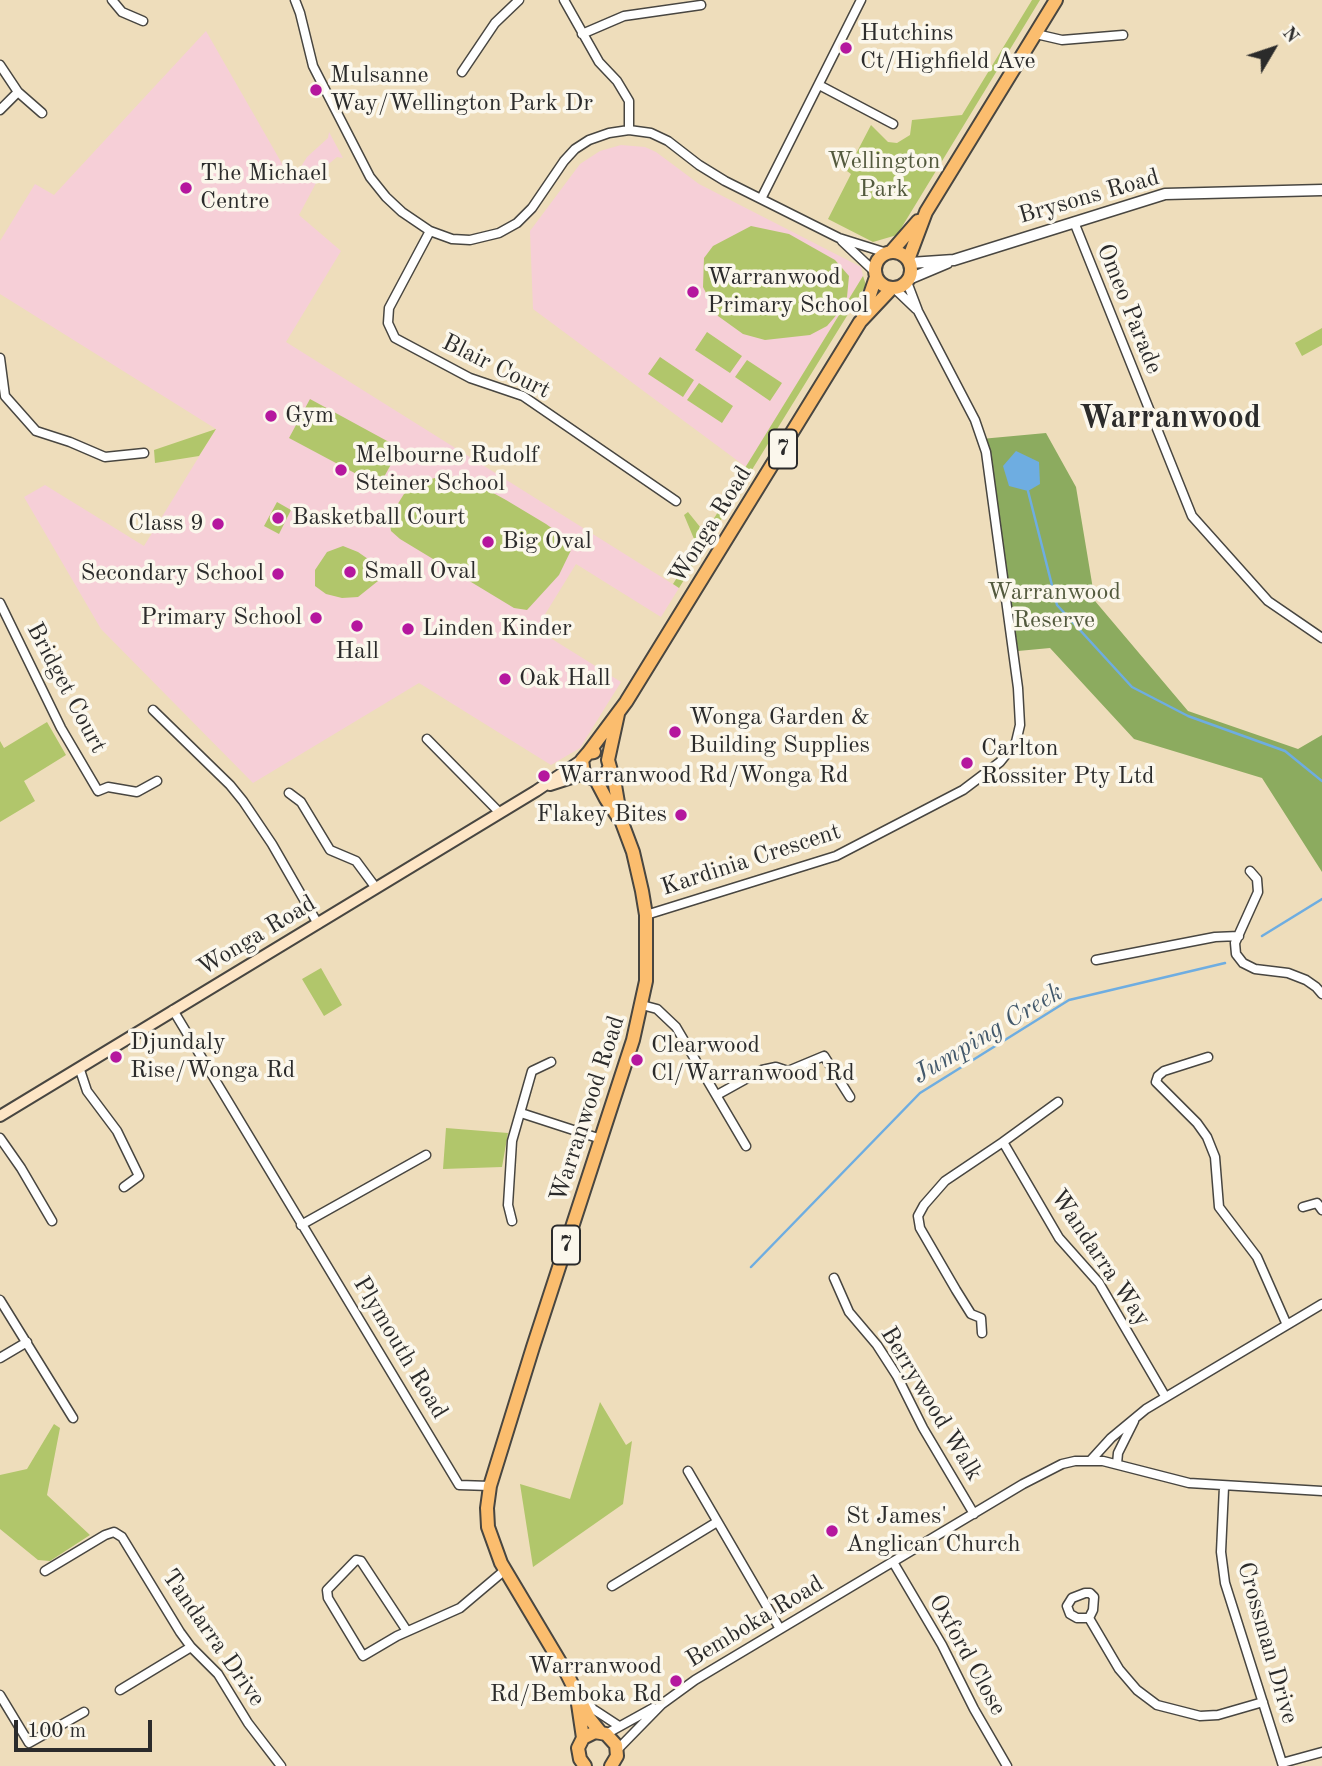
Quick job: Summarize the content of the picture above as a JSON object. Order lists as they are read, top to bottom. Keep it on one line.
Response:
{"streets":{"main road":["7","Wonga Road","Warranwood Road"],"street":["Brysons Road","Omeo Parade","Blair Court","Bridget Court","Kardinia Crescent","Wandarra Way","Plymouth Road","Berrywood Walk","Bemboka Road","Tandarra Drive","Crossman Drive","Oxford Close"]},"crossings":[["Brysons Road","Omeo Parade"],["Brysons Road","7"],["Brysons Road","Wonga Road"],["Brysons Road","Kardinia Crescent"],["7","Wonga Road"],["7","Kardinia Crescent"],["7","Warranwood Road"],["7","Plymouth Road"],["7","Bemboka Road"],["Wonga Road","Kardinia Crescent"],["Wonga Road","Warranwood Road"],["Wonga Road","Plymouth Road"],["Kardinia Crescent","Warranwood Road"],["Warranwood Road","Plymouth Road"],["Berrywood Walk","Bemboka Road"],["Bemboka Road","Crossman Drive"],["Bemboka Road","Oxford Close"]],"districts":["Warranwood"],"water":["Jumping Creek"],"parks":["Wellington Park","Warranwood Reserve"],"places":["Hutchins Ct/Highfield Ave","Mulsanne Way/Wellington Park Dr","The Michael Centre","Warranwood Primary School","Gym","Melbourne Rudolf Steiner School","Basketball Court","Class 9","Big Oval","Small Oval","Secondary School","Primary School","Hall","Linden Kinder","Oak Hall","Wonga Garden & Building Supplies","Carlton Rossiter Pty Ltd","Warranwood Rd/Wonga Rd","Flakey Bites","Djundaly Rise/Wonga Rd","Clearwood Cl/Warranwood Rd","St James' Anglican Church","Warranwood Rd/Bemboka Rd"],"scale_bar":"100 m","north":"top right"}
